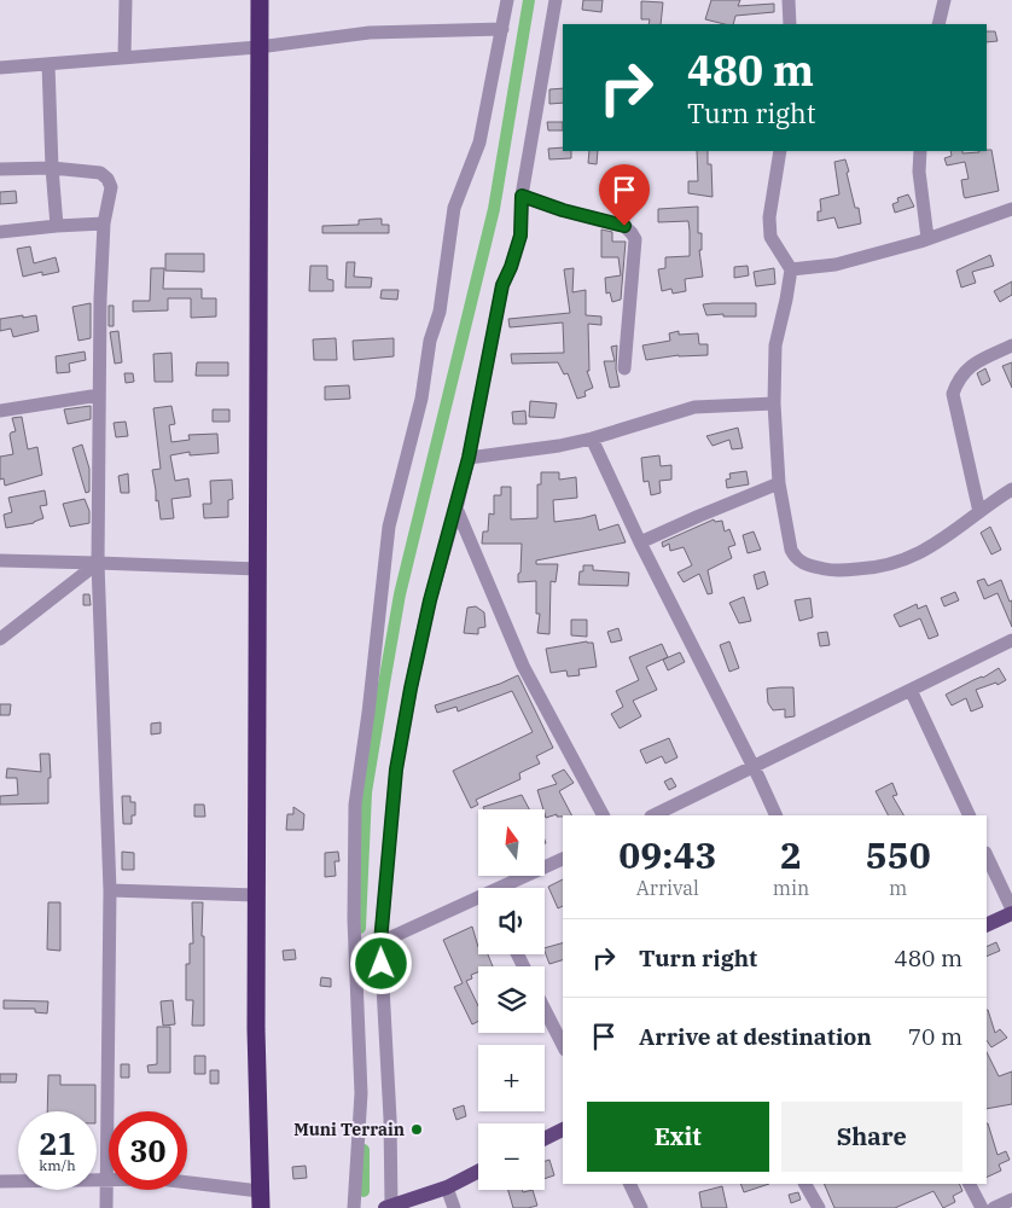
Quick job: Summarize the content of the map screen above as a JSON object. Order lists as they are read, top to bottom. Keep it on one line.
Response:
{"places":["Muni Terrain"],"north":"top","page":{"turn":["480 m","Turn right"],"map_buttons":["+","−"],"eta":["09:43","Arrival","2","min","550","m"],"list":[{"name":"Turn right","value":"480 m"},{"name":"Arrive at destination","value":"70 m"}],"buttons":["Exit","Share"],"speed":"21 km/h","limit":"30"}}
